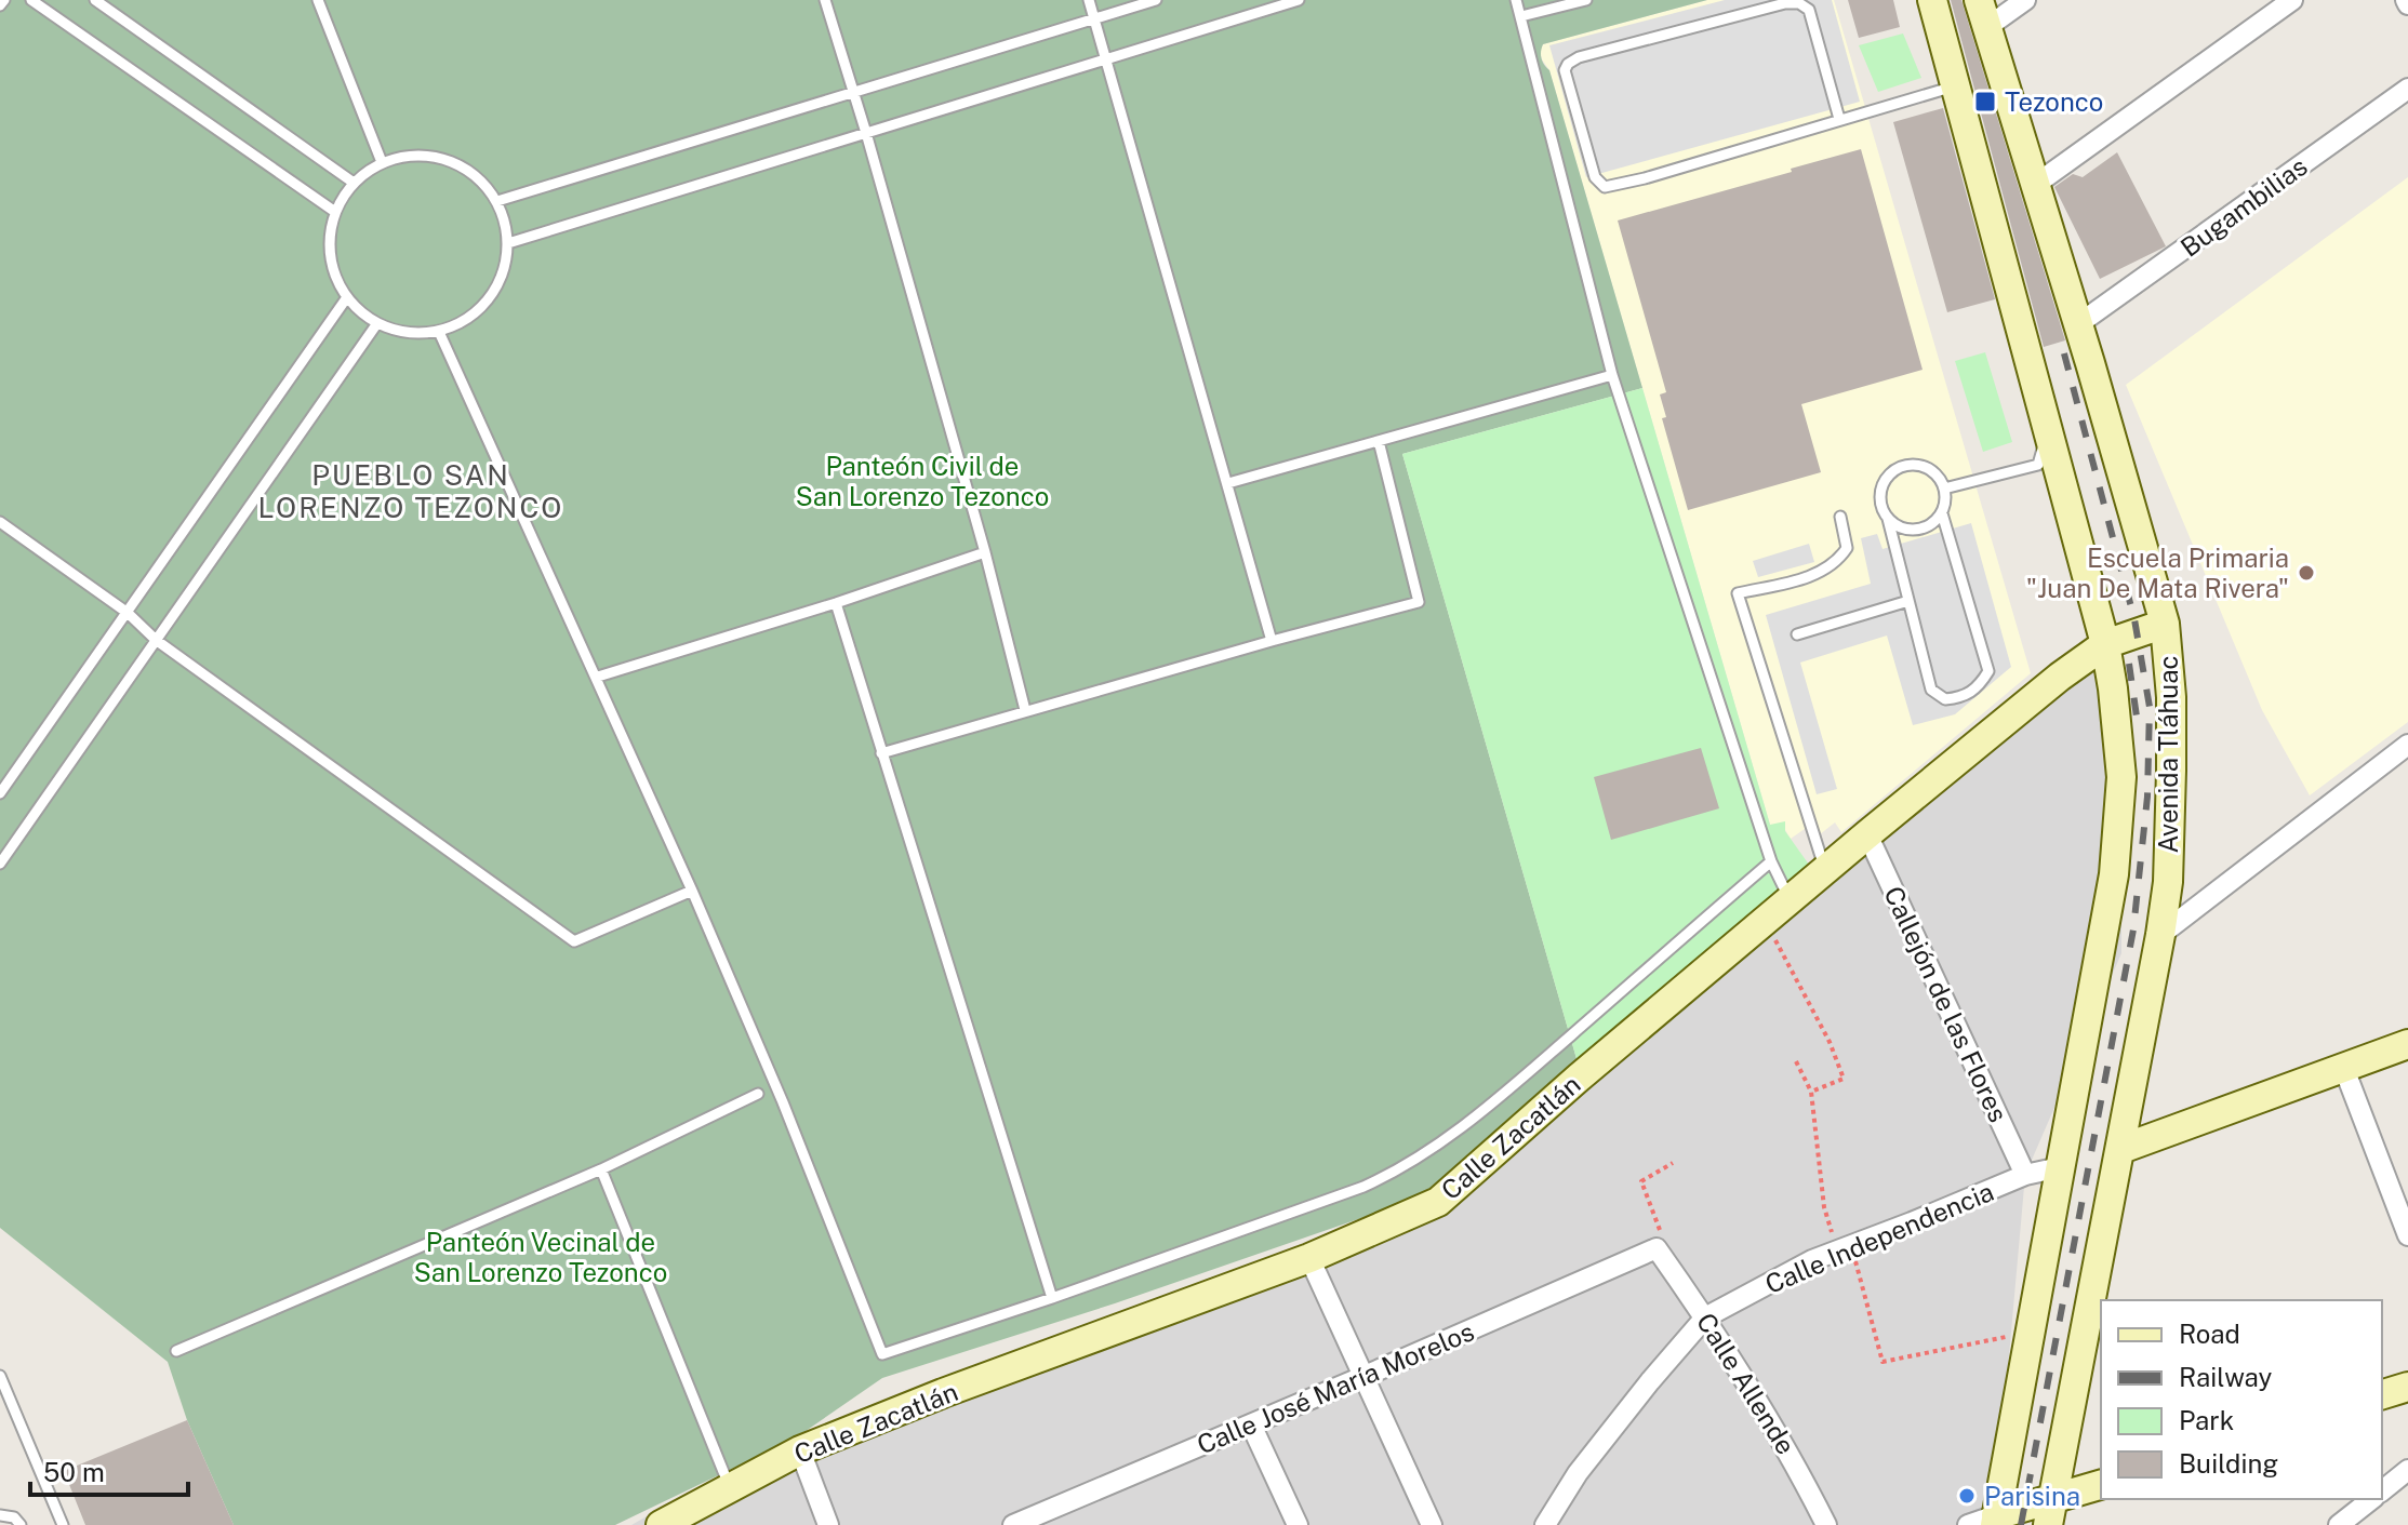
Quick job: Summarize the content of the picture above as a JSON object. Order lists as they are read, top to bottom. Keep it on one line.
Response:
{"streets":{"main road":["Avenida Tláhuac","Calle Zacatlán"],"street":["Bugambilias","Callejón de las Flores","Calle Independencia","Calle Allende","Calle José María Morelos"]},"crossings":[["Bugambilias","Avenida Tláhuac"],["Avenida Tláhuac","Calle Zacatlán"],["Avenida Tláhuac","Calle Independencia"],["Callejón de las Flores","Calle Zacatlán"],["Callejón de las Flores","Calle Independencia"],["Calle Independencia","Calle Allende"],["Calle Allende","Calle José María Morelos"]],"districts":["PUEBLO SAN LORENZO TEZONCO"],"parks":["Panteón Civil de San Lorenzo Tezonco","Panteón Vecinal de San Lorenzo Tezonco"],"places":{"transit":["Tezonco"],"other":["Escuela Primaria \"Juan De Mata Rivera\"","Parisina"]},"legend":["Road","Railway","Park","Building"],"scale_bar":"50 m"}
